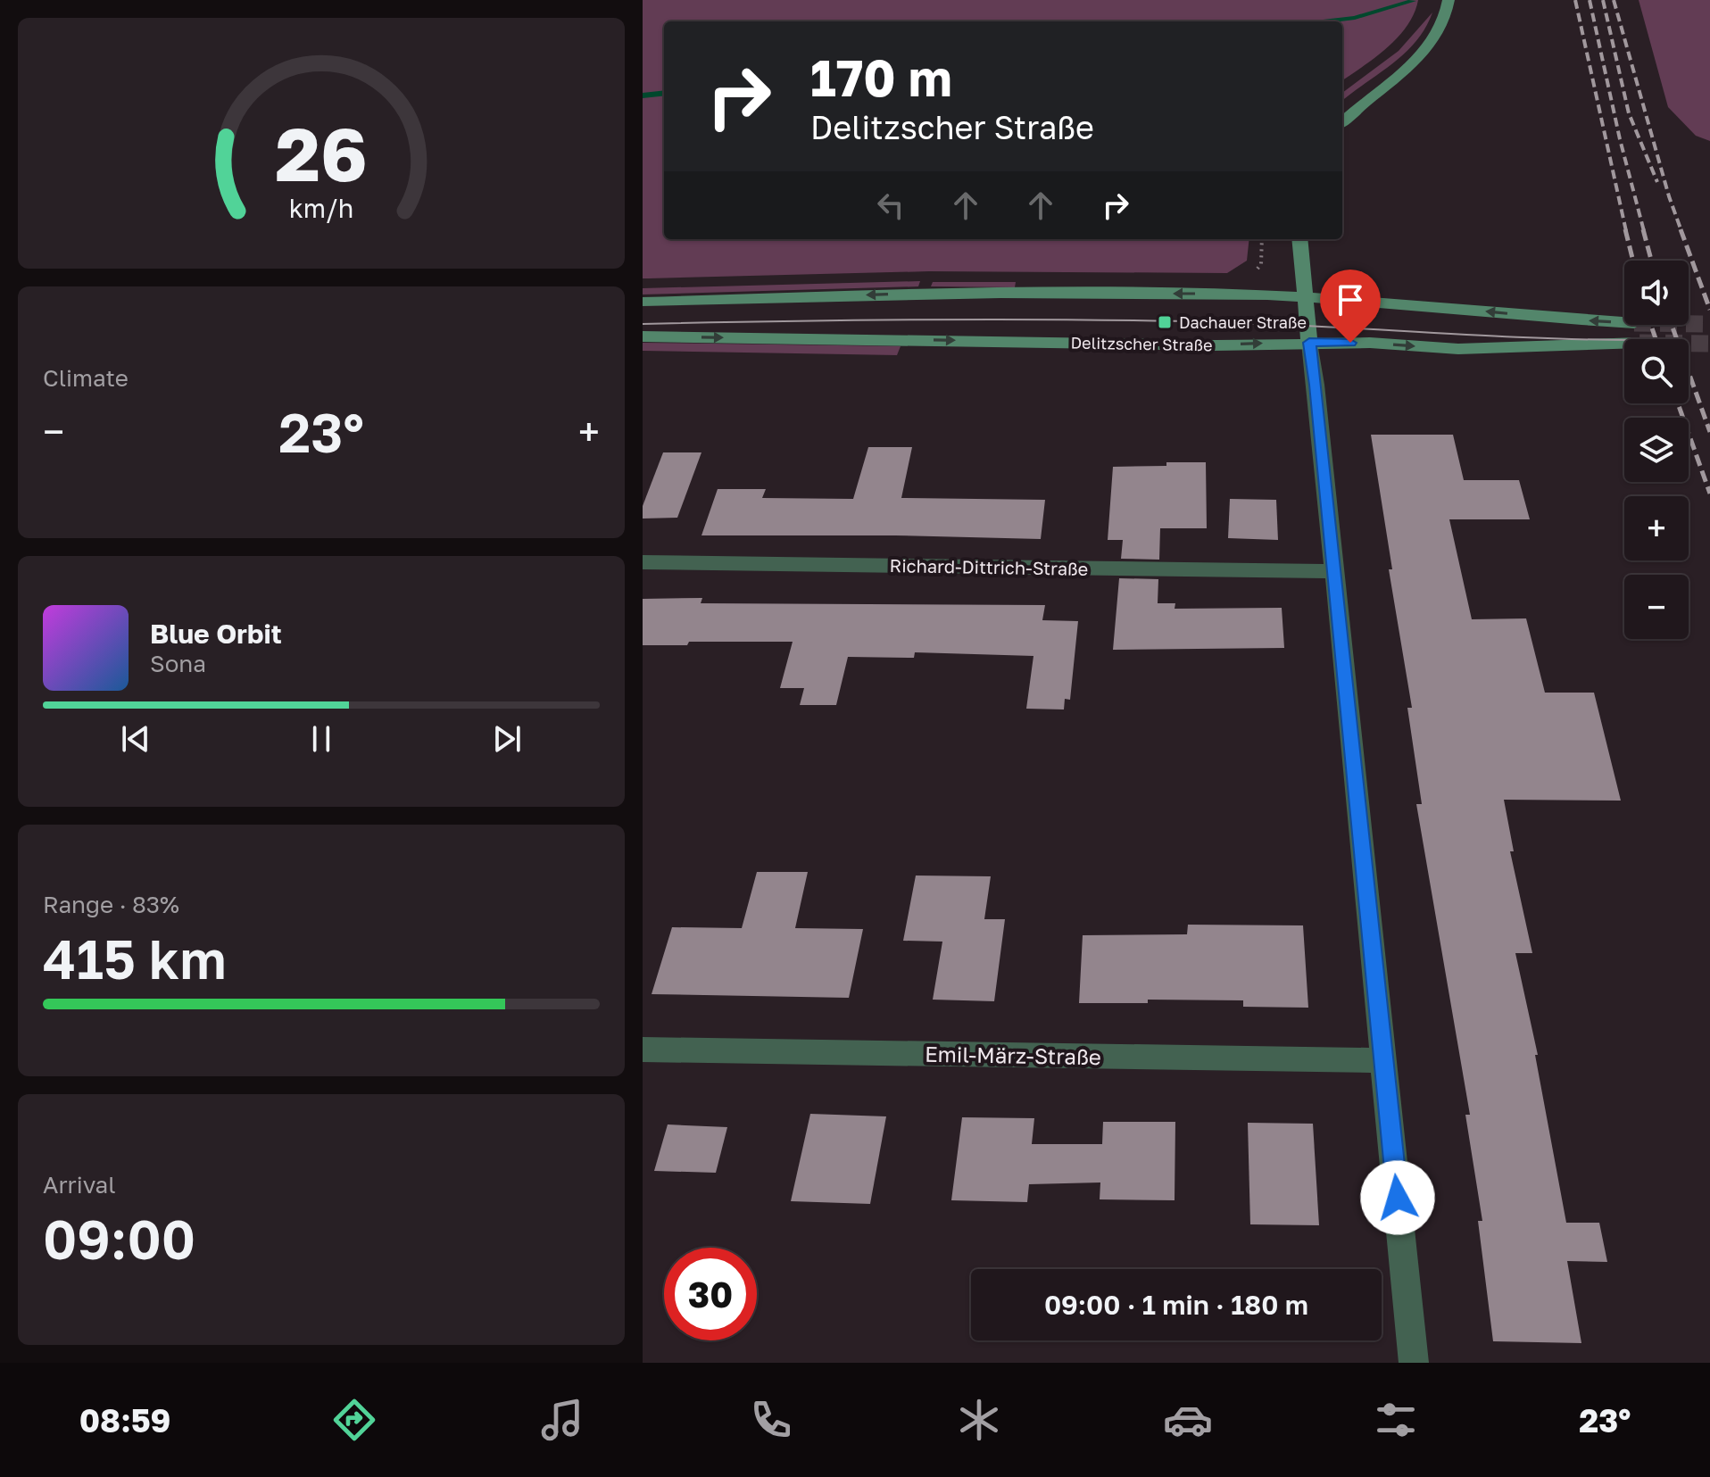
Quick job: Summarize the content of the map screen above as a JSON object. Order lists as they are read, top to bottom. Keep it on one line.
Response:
{"streets":{"main road":["Delitzscher Straße"],"street":["Richard-Dittrich-Straße","Emil-März-Straße"]},"places":{"transit":["Dachauer Straße"]},"page":{"turn":["170 m","Delitzscher Straße"],"map_buttons":["+","−"],"tile":["Climate",["Range · 83%","415 km"],["Arrival","09:00"]],"heat":["−","23°","+"],"song":["Blue Orbit","Sona"],"limit":"30","trip":"09:00 · 1 min · 180 m","tabs":["08:59","23°"],"gauge":["26","km/h"]}}
